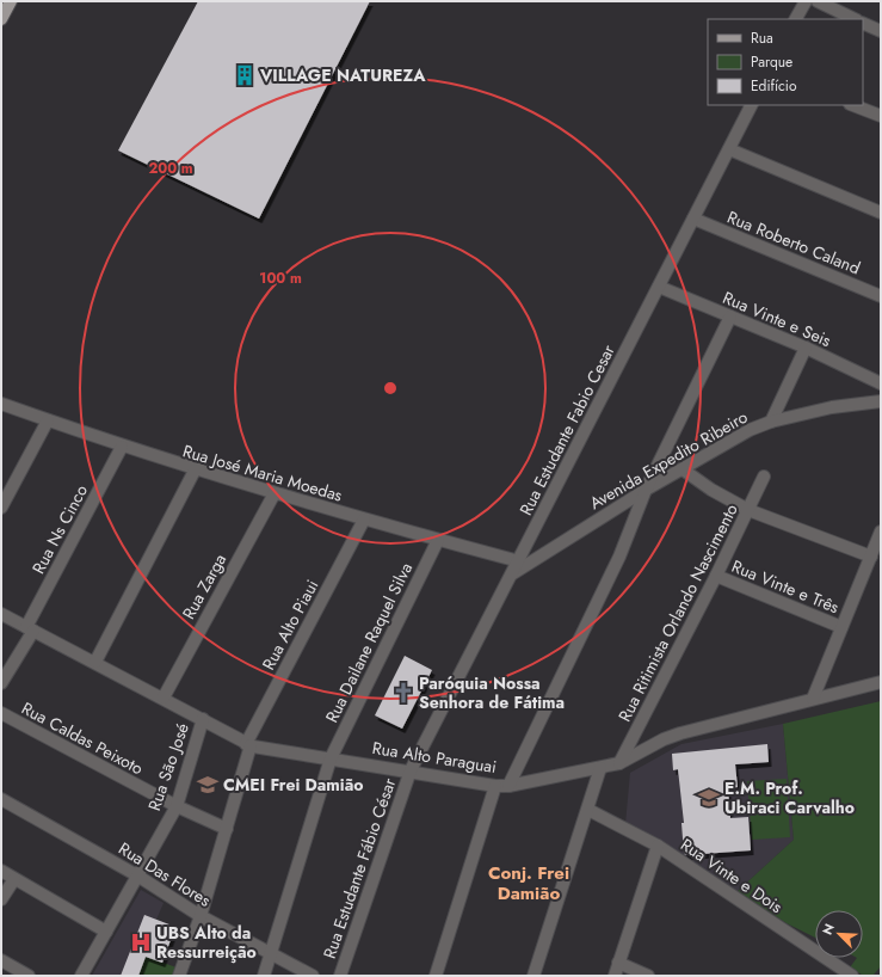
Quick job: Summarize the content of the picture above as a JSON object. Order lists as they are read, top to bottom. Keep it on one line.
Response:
{"streets":{"street":["Rua Roberto Caland","Rua Vinte e Seis","Rua Estudante Fabio Cesar","Avenida Expedito Ribeiro","Rua José Maria Moedas","Rua Ns Cinco","Rua Zarga","Rua Vinte e Três","Rua Ritimista Orlando Nascimento","Rua Alto Piaui","Rua Dailane Raquel Silva","Rua Caldas Peixoto","Rua Alto Paraguai","Rua São José","Rua Estudante Fábio César","Rua Das Flores","Rua Vinte e Dois"]},"crossings":[["Rua Roberto Caland","Rua Estudante Fabio Cesar"],["Rua Vinte e Seis","Rua Estudante Fabio Cesar"],["Rua Estudante Fabio Cesar","Avenida Expedito Ribeiro"],["Rua Estudante Fabio Cesar","Rua José Maria Moedas"],["Rua Estudante Fabio Cesar","Rua Alto Paraguai"],["Rua Estudante Fabio Cesar","Rua Estudante Fábio César"],["Rua José Maria Moedas","Rua Ns Cinco"],["Rua José Maria Moedas","Rua Zarga"],["Rua José Maria Moedas","Rua Alto Piaui"],["Rua José Maria Moedas","Rua Dailane Raquel Silva"],["Rua Ns Cinco","Rua Alto Paraguai"],["Rua Zarga","Rua Alto Paraguai"],["Rua Vinte e Três","Rua Ritimista Orlando Nascimento"],["Rua Ritimista Orlando Nascimento","Rua Alto Paraguai"],["Rua Alto Piaui","Rua Caldas Peixoto"],["Rua Alto Piaui","Rua Alto Paraguai"],["Rua Alto Piaui","Rua Das Flores"],["Rua Dailane Raquel Silva","Rua Alto Paraguai"],["Rua Dailane Raquel Silva","Rua Das Flores"],["Rua Caldas Peixoto","Rua São José"],["Rua Alto Paraguai","Rua São José"],["Rua Alto Paraguai","Rua Estudante Fábio César"],["Rua São José","Rua Das Flores"]],"districts":["Conj. Frei Damião"],"places":{"building":["VILLAGE NATUREZA"],"church":["Paróquia Nossa Senhora de Fátima"],"school or university":["CMEI Frei Damião","E.M. Prof. Ubiraci Carvalho"],"hospital":["UBS Alto da Ressurreição"]},"legend":["Rua","Parque","Edifício"],"north":"top left","rings":["200 m","100 m"]}
